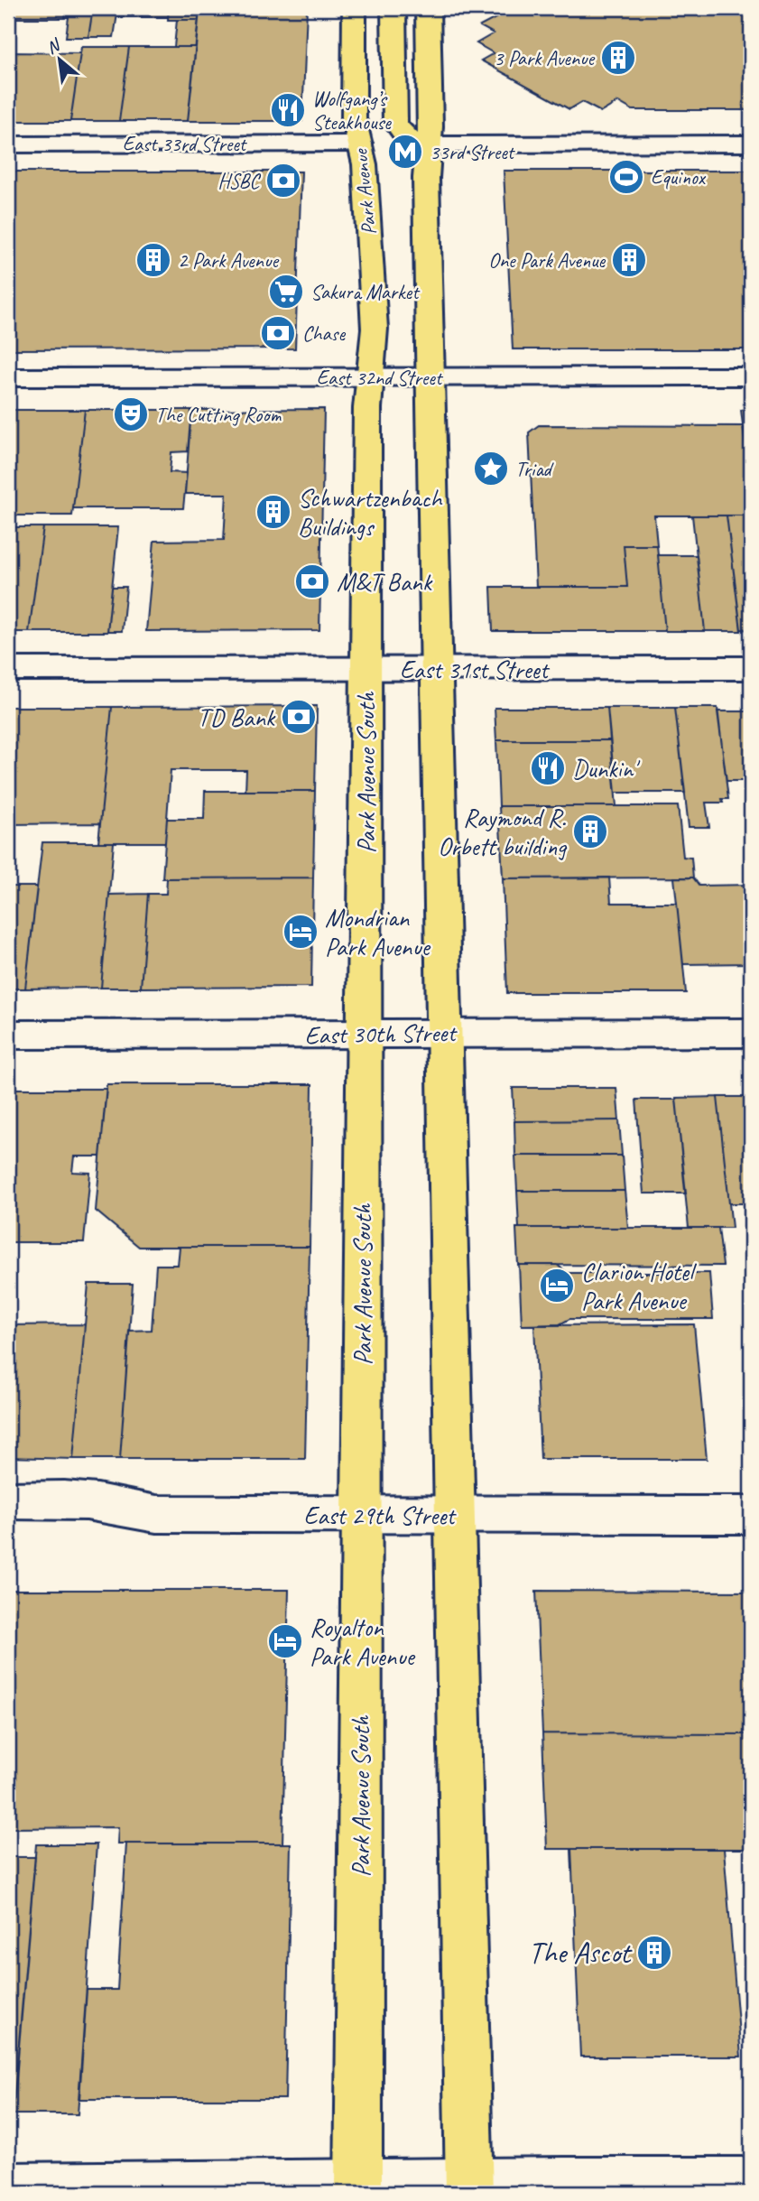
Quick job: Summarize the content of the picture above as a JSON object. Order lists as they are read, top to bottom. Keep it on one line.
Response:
{"streets":{"main road":["Park Avenue","Park Avenue South"],"street":["East 33rd Street","East 32nd Street","East 31st Street","East 30th Street","East 29th Street"]},"crossings":[["East 33rd Street","Park Avenue"],["Park Avenue","East 32nd Street"],["Park Avenue","Park Avenue South"],["East 32nd Street","Park Avenue South"],["East 31st Street","Park Avenue South"],["Park Avenue South","East 30th Street"],["Park Avenue South","East 29th Street"]],"places":{"building":["3 Park Avenue","2 Park Avenue","One Park Avenue","Schwartzenbach Buildings","Raymond R. Orbett building","The Ascot"],"restaurant":["Wolfgang’s Steakhouse","Dunkin'"],"metro station":["33rd Street"],"sports":["Equinox"],"bank":["HSBC","Chase","M&T Bank","TD Bank"],"supermarket":["Sakura Market"],"theatre":["The Cutting Room"],"place":["Triad"],"hotel":["Mondrian Park Avenue","Clarion Hotel Park Avenue","Royalton Park Avenue"]},"north":"top left"}
